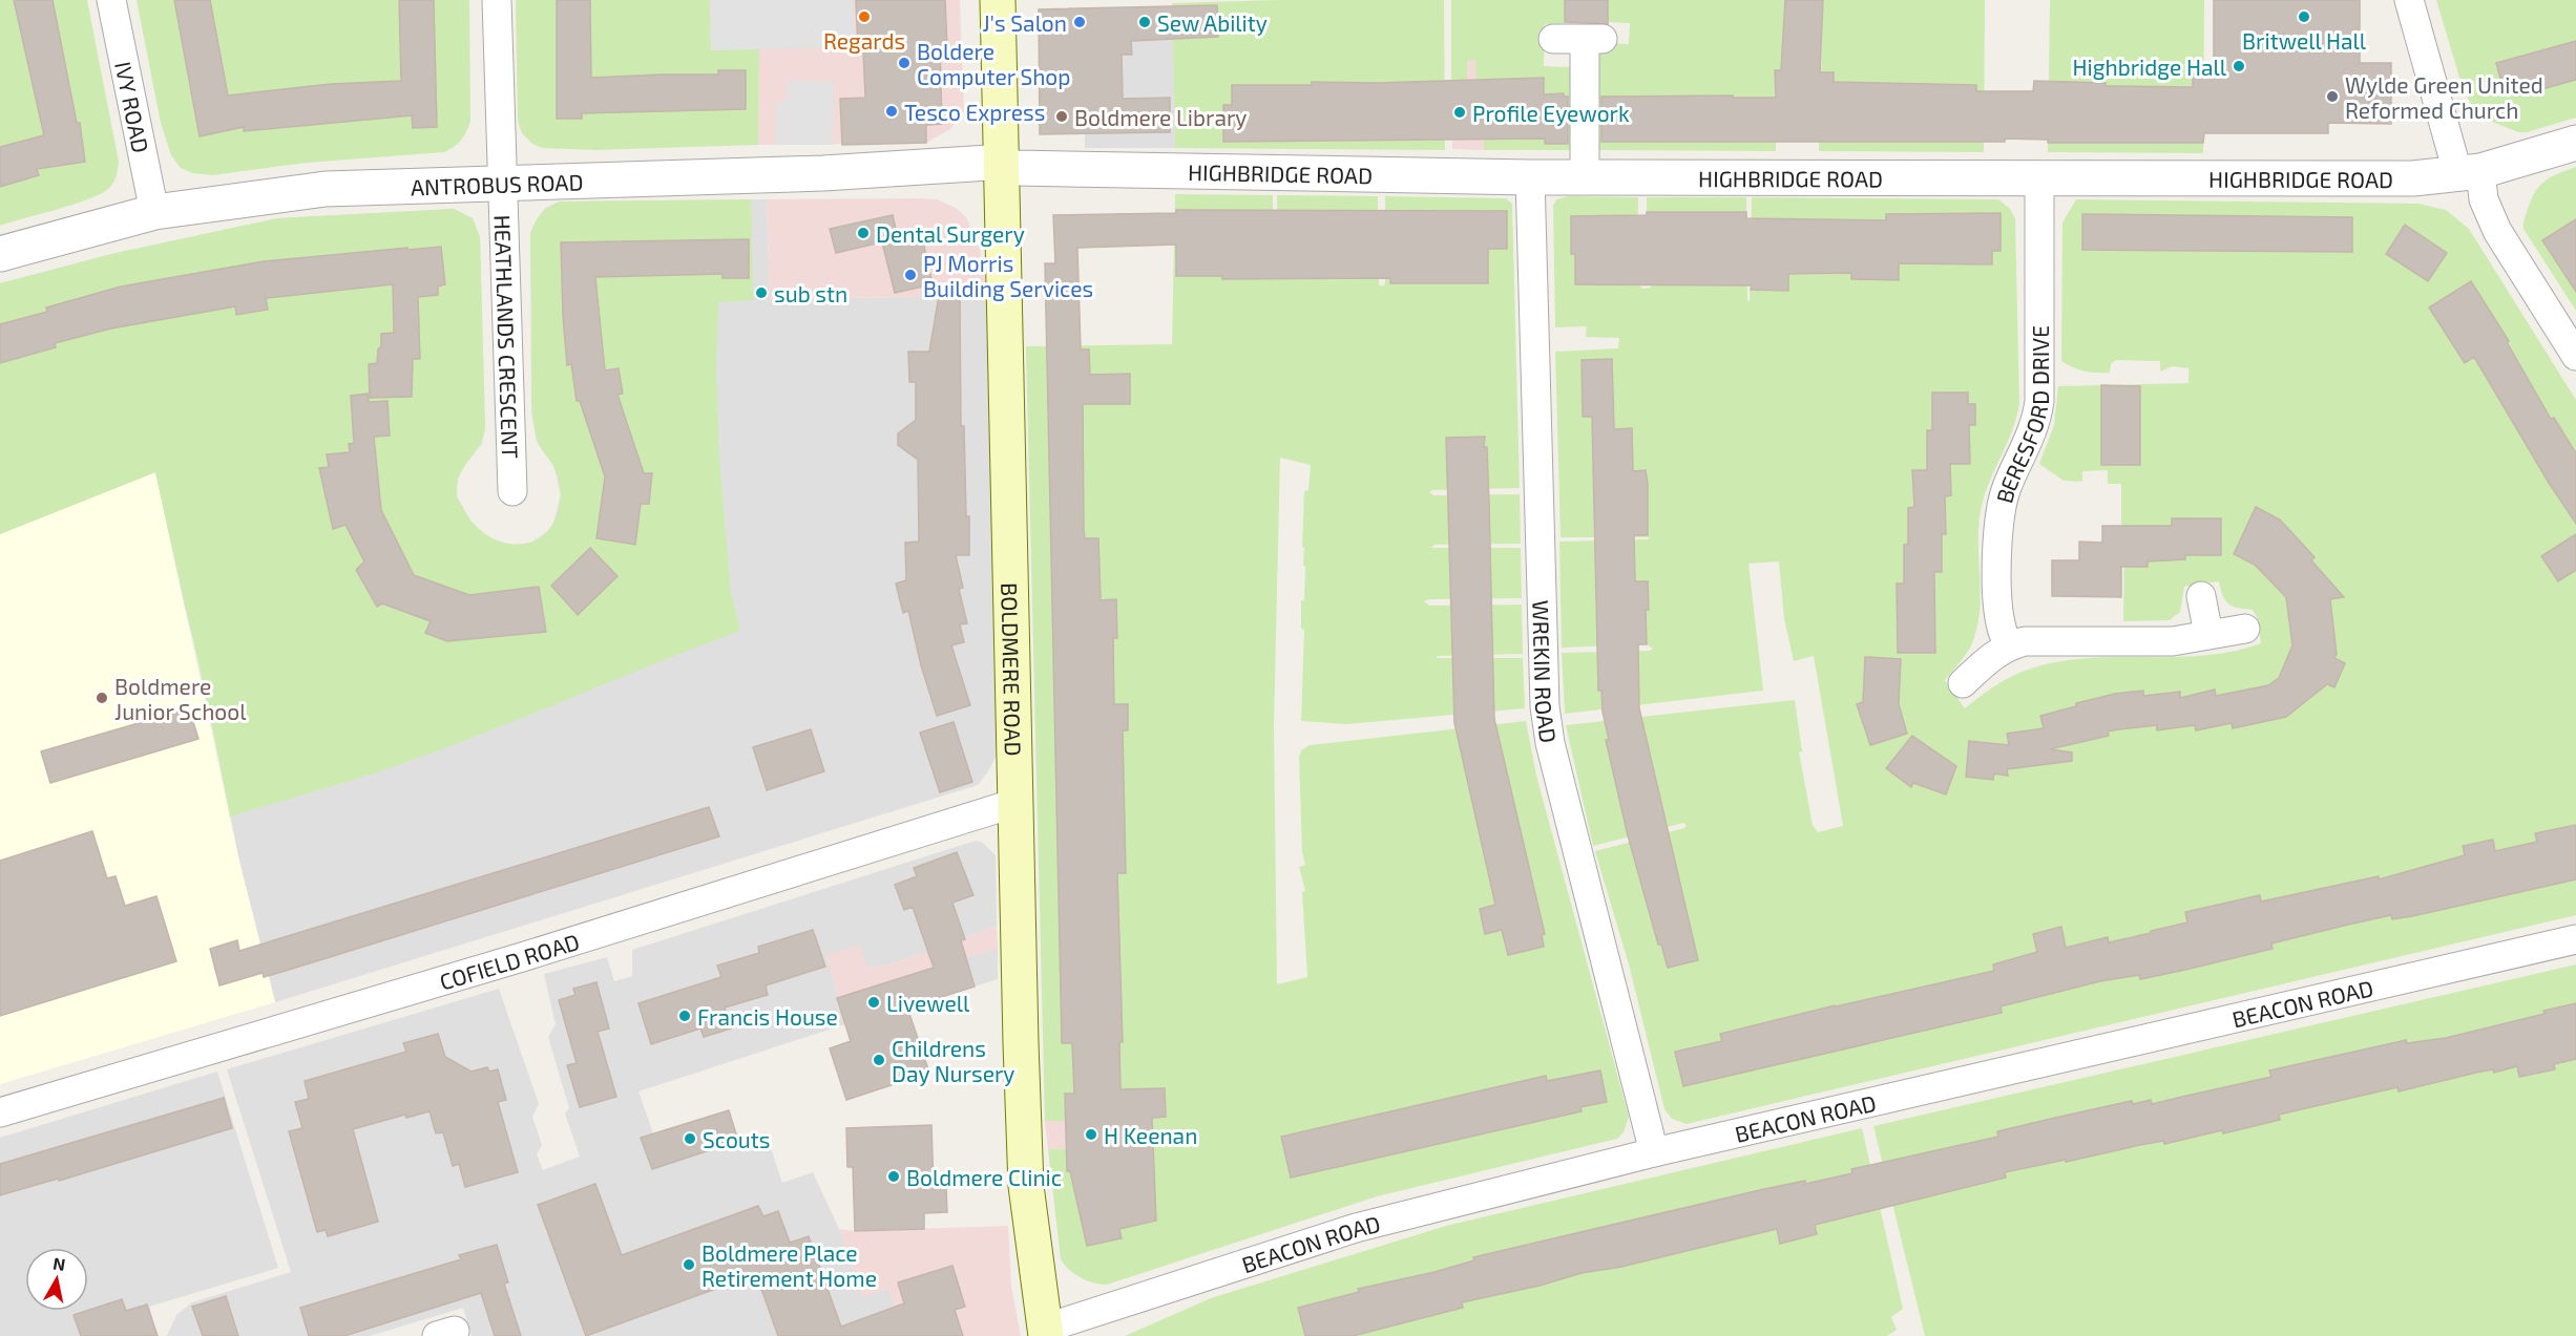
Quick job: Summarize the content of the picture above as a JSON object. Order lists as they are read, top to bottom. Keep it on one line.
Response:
{"streets":{"main road":["BOLDMERE ROAD"],"street":["IVY ROAD","HIGHBRIDGE ROAD","ANTROBUS ROAD","HEATHLANDS CRESCENT","BERESFORD DRIVE","WREKIN ROAD","COFIELD ROAD","BEACON ROAD"]},"crossings":[["IVY ROAD","ANTROBUS ROAD"],["HIGHBRIDGE ROAD","ANTROBUS ROAD"],["HIGHBRIDGE ROAD","BERESFORD DRIVE"],["HIGHBRIDGE ROAD","BOLDMERE ROAD"],["HIGHBRIDGE ROAD","WREKIN ROAD"],["ANTROBUS ROAD","HEATHLANDS CRESCENT"],["ANTROBUS ROAD","BOLDMERE ROAD"],["BOLDMERE ROAD","COFIELD ROAD"],["BOLDMERE ROAD","BEACON ROAD"],["WREKIN ROAD","BEACON ROAD"]],"places":["Regards","Britwell Hall","J's Salon","Sew Ability","Boldere Computer Shop","Highbridge Hall","Wylde Green United Reformed Church","Tesco Express","Profile Eyework","Boldmere Library","Dental Surgery","PJ Morris Building Services","sub stn","Boldmere Junior School","Livewell","Francis House","Childrens Day Nursery","H Keenan","Scouts","Boldmere Clinic","Boldmere Place Retirement Home"],"north":"top"}
